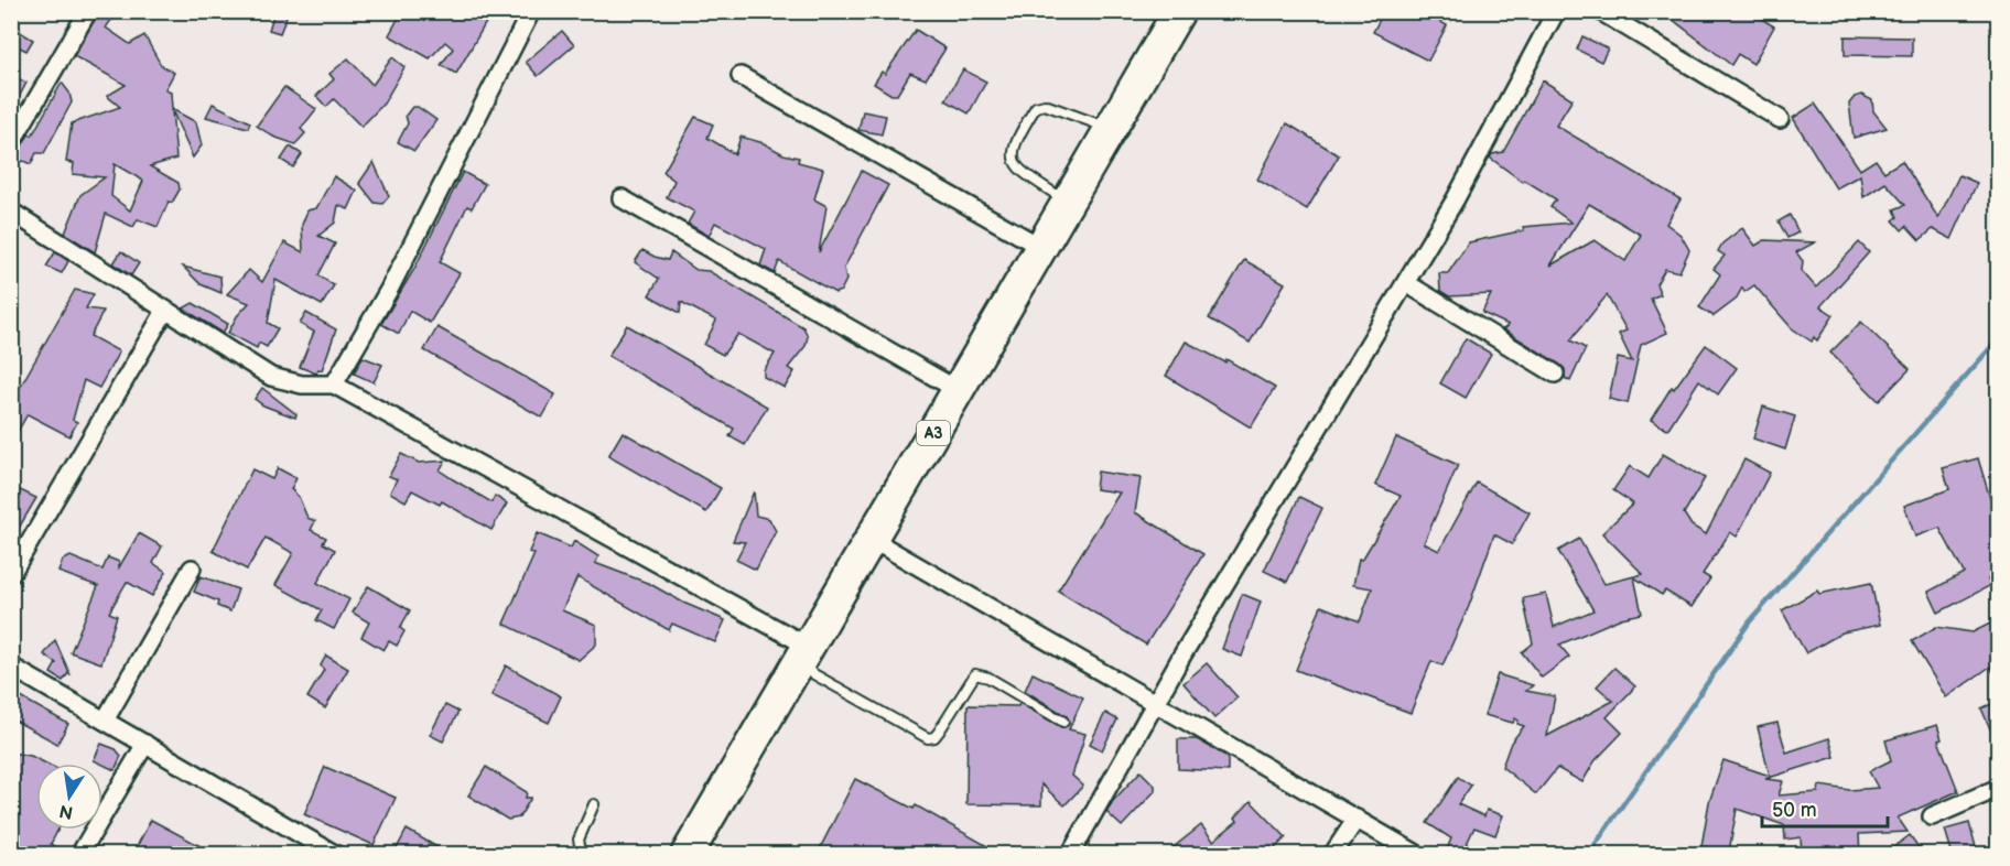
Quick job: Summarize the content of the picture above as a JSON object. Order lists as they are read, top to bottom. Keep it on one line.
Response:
{"streets":{"highway":["A3"]},"scale_bar":"50 m","north":"bottom"}
